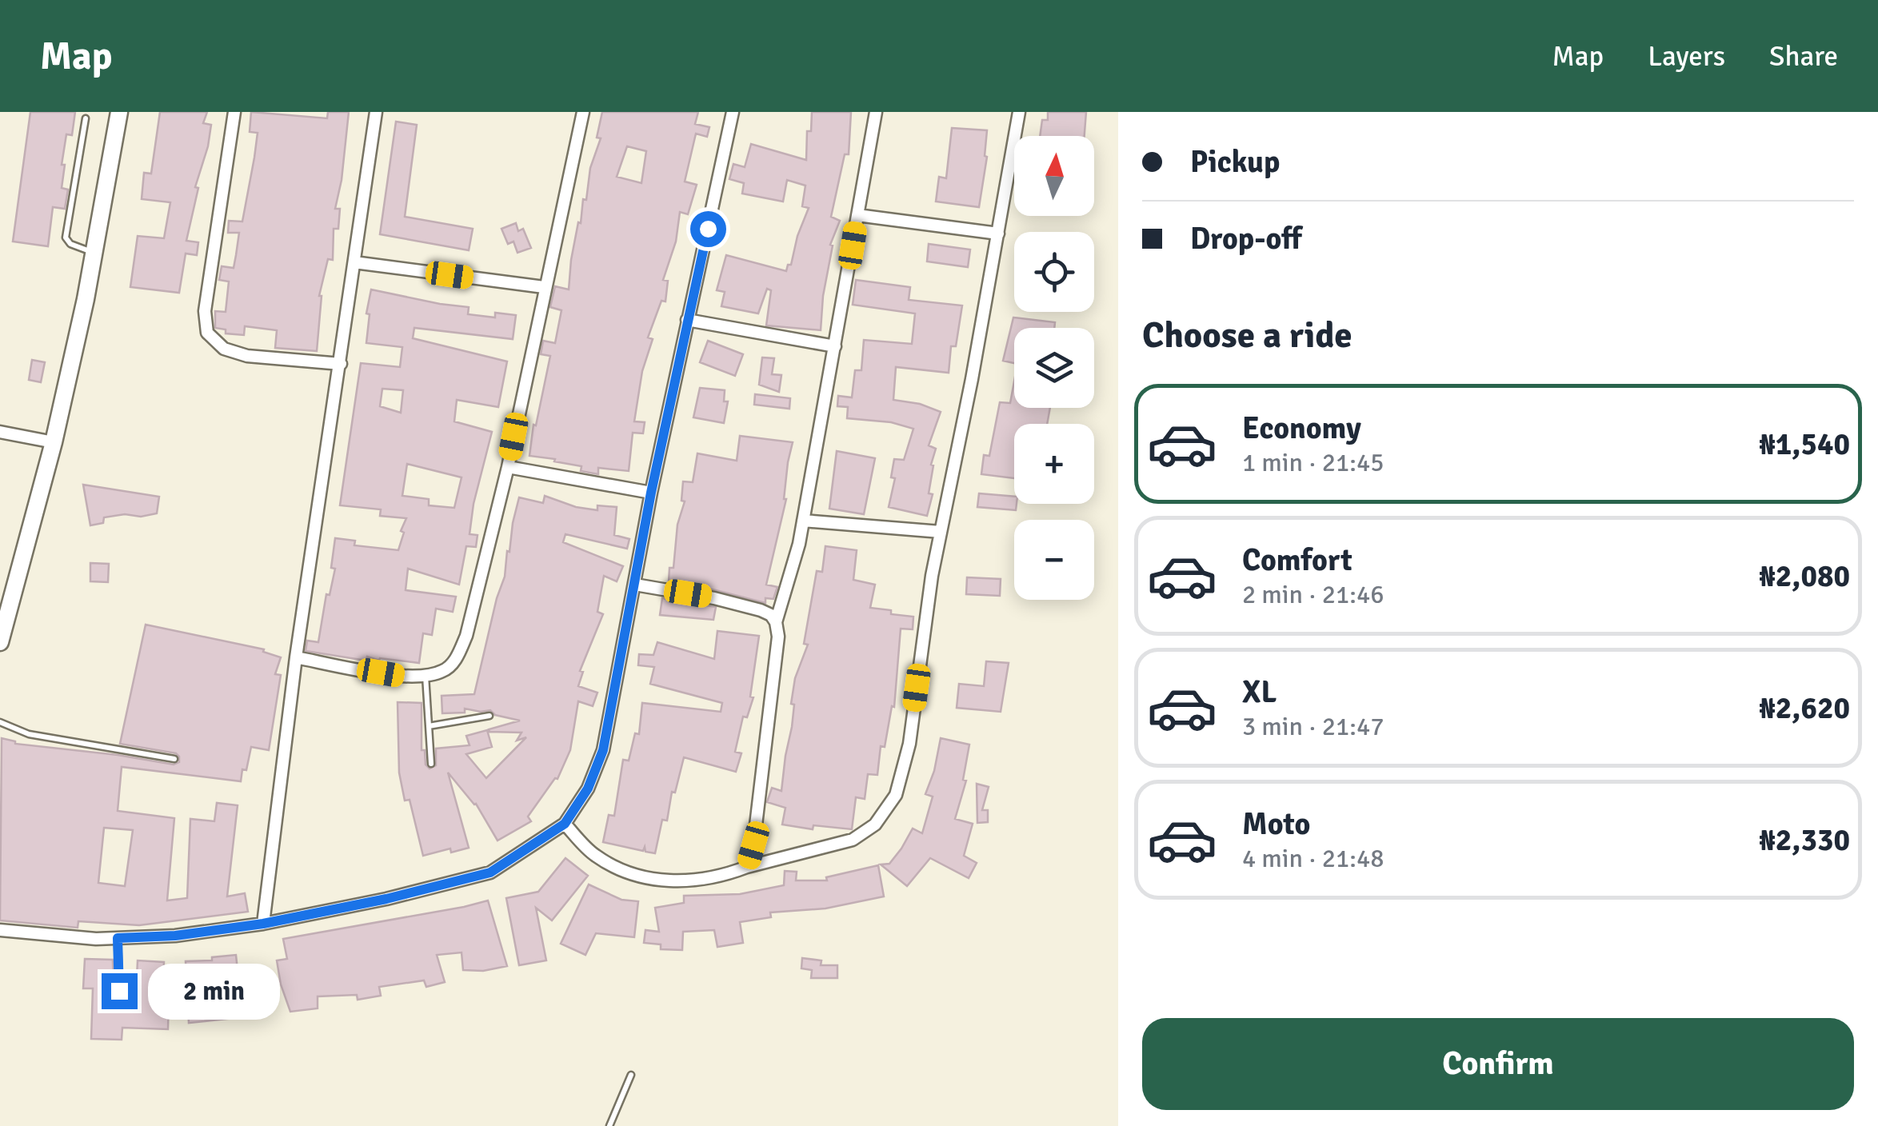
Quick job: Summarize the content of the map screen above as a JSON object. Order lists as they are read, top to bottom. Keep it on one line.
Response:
{"north":"top","page":{"header":"Map","nav":["Map","Layers","Share"],"banner":["Pickup","Drop-off"],"map_buttons":["+","−"],"heading":"Choose a ride","list":[{"name":"Economy","note":"1 min · 21:45","value":"₦1,540"},{"name":"Comfort","note":"2 min · 21:46","value":"₦2,080"},{"name":"XL","note":"3 min · 21:47","value":"₦2,620"},{"name":"Moto","note":"4 min · 21:48","value":"₦2,330"}],"bubble":"2 min","buttons":"Confirm"}}
